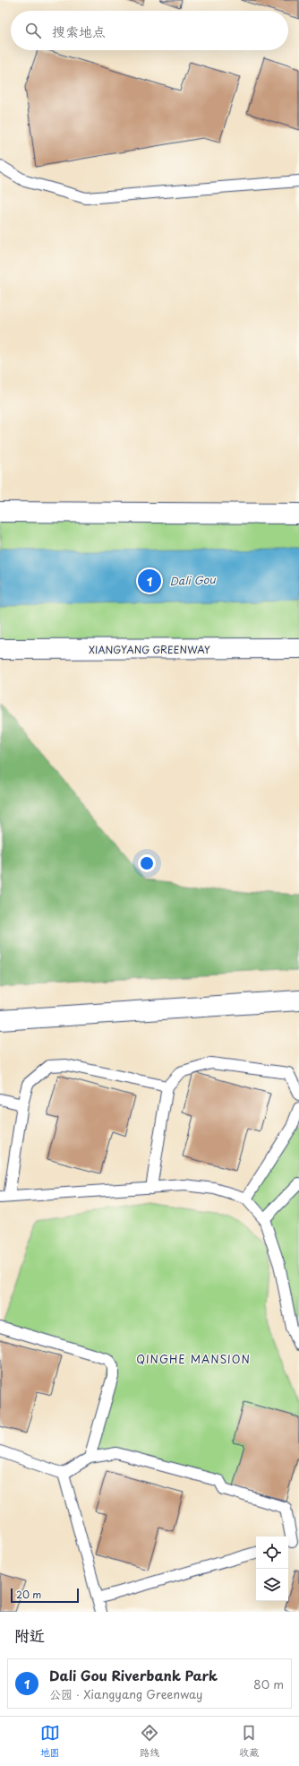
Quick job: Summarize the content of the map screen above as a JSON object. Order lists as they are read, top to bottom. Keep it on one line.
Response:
{"streets":{"street":["XIANGYANG GREENWAY"]},"districts":["QINGHE MANSION"],"water":["Dali Gou"],"scale_bar":"20 m","page":{"search":"搜索地点","pins":"1","scale":"20 m","heading":"附近","list":[{"mark":"1","name":"Dali Gou Riverbank Park","note":"公园 · Xiangyang Greenway","value":"80 m"}],"nav":["地图","路线","收藏"]}}
